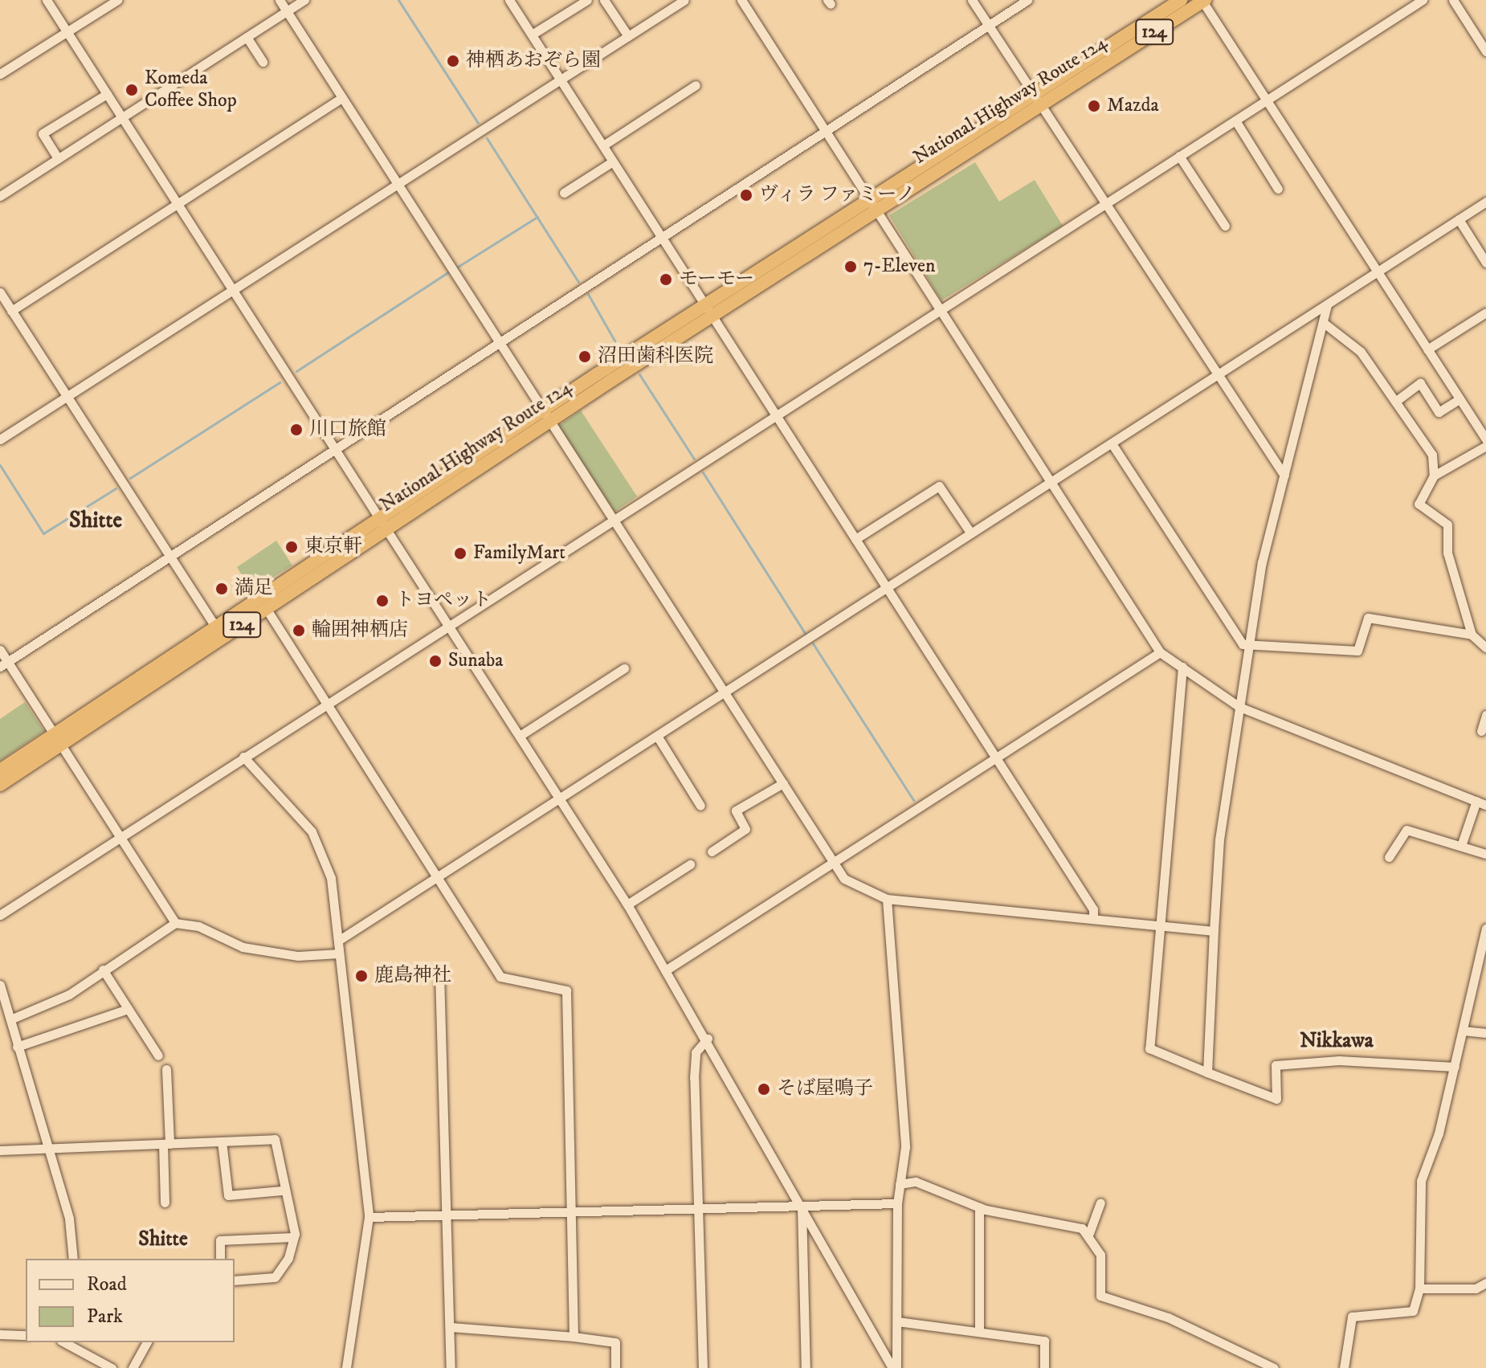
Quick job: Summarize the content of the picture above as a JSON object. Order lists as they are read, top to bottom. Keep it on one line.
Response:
{"streets":{"highway":["124","National Highway Route 124"]},"districts":["Shitte","Nikkawa","Shitte"],"places":["神栖あおぞら園","Komeda Coffee Shop","Mazda","ヴィラ ファミーノ","7-Eleven","モーモー","沼田歯科医院","川口旅館","東京軒","FamilyMart","満足","トヨペット","輪囲神栖店","Sunaba","鹿島神社","そば屋鳴子"],"legend":["Road","Park"]}
